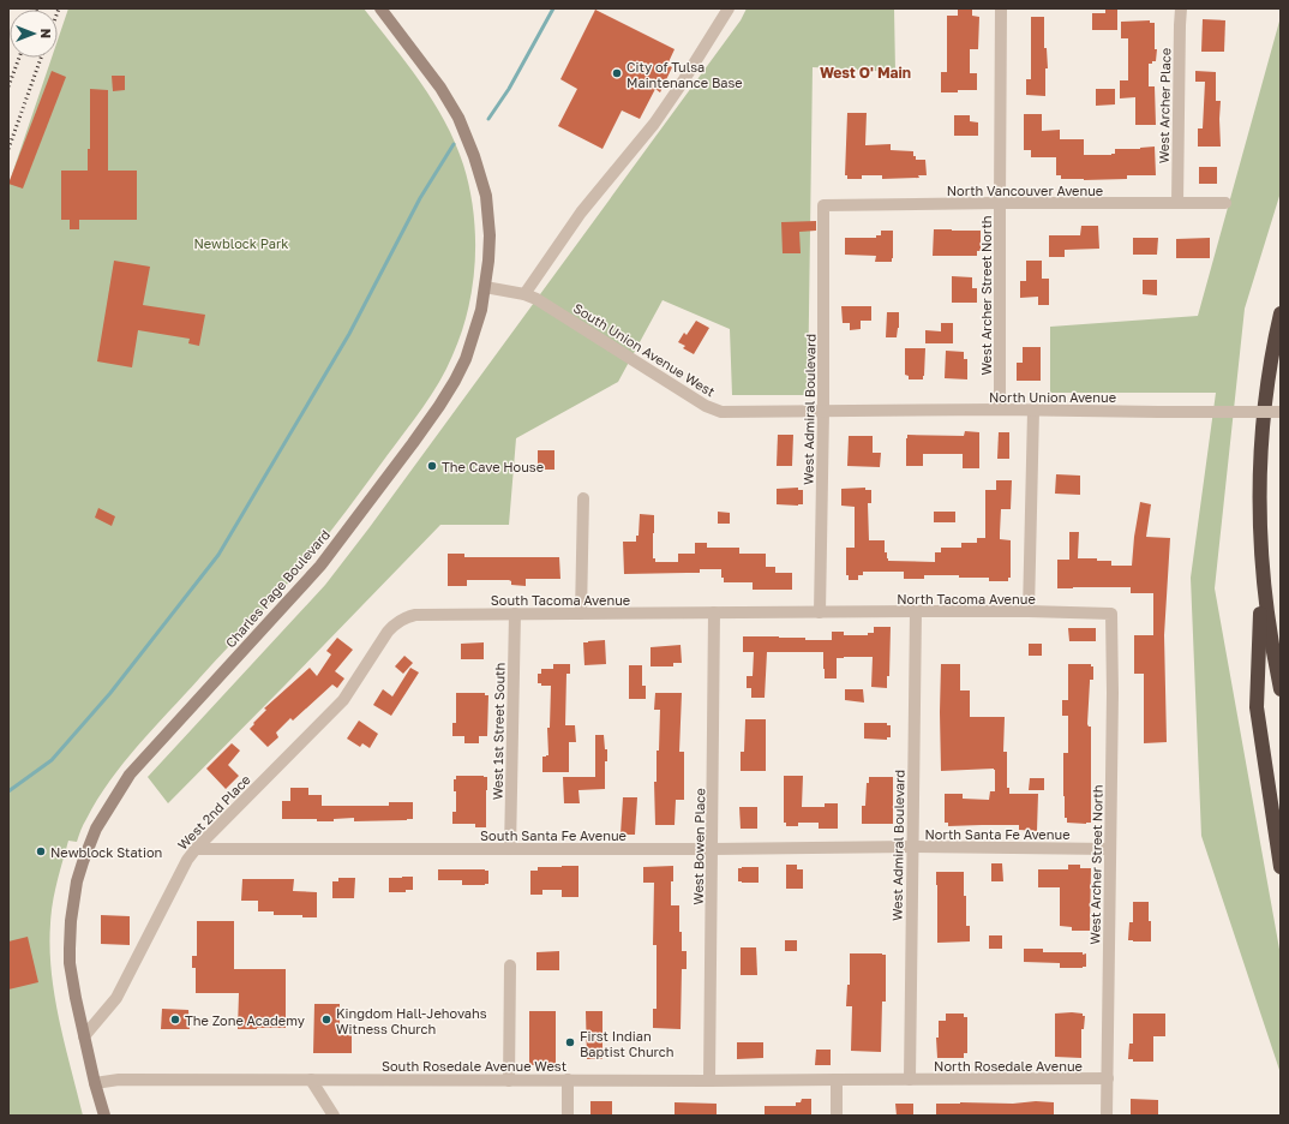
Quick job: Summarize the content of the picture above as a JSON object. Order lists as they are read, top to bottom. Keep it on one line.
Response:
{"streets":{"main road":["Charles Page Boulevard"],"street":["West Archer Place","North Vancouver Avenue","West Archer Street North","South Union Avenue West","North Union Avenue","West Admiral Boulevard","North Tacoma Avenue","South Tacoma Avenue","West 1st Street South","West 2nd Place","North Santa Fe Avenue","South Santa Fe Avenue","West Bowen Place","South Rosedale Avenue West","North Rosedale Avenue"]},"crossings":[["West Archer Place","North Vancouver Avenue"],["North Vancouver Avenue","West Archer Street North"],["North Vancouver Avenue","West Admiral Boulevard"],["West Archer Street North","North Union Avenue"],["West Archer Street North","North Tacoma Avenue"],["West Archer Street North","North Santa Fe Avenue"],["West Archer Street North","North Rosedale Avenue"],["South Union Avenue West","North Union Avenue"],["South Union Avenue West","West Admiral Boulevard"],["South Union Avenue West","Charles Page Boulevard"],["North Union Avenue","West Admiral Boulevard"],["West Admiral Boulevard","North Tacoma Avenue"],["West Admiral Boulevard","South Tacoma Avenue"],["West Admiral Boulevard","North Santa Fe Avenue"],["West Admiral Boulevard","South Santa Fe Avenue"],["West Admiral Boulevard","South Rosedale Avenue West"],["West Admiral Boulevard","North Rosedale Avenue"],["Charles Page Boulevard","West 2nd Place"],["Charles Page Boulevard","South Rosedale Avenue West"],["North Tacoma Avenue","South Tacoma Avenue"],["South Tacoma Avenue","West 1st Street South"],["South Tacoma Avenue","West 2nd Place"],["South Tacoma Avenue","West Bowen Place"],["West 1st Street South","South Santa Fe Avenue"],["West 2nd Place","South Santa Fe Avenue"],["North Santa Fe Avenue","South Santa Fe Avenue"],["South Santa Fe Avenue","West Bowen Place"],["West Bowen Place","South Rosedale Avenue West"],["South Rosedale Avenue West","North Rosedale Avenue"]],"districts":["West O' Main"],"parks":["Newblock Park"],"places":["City of Tulsa Maintenance Base","The Cave House","Newblock Station","The Zone Academy","Kingdom Hall-Jehovahs Witness Church","First Indian Baptist Church"],"north":"right"}
